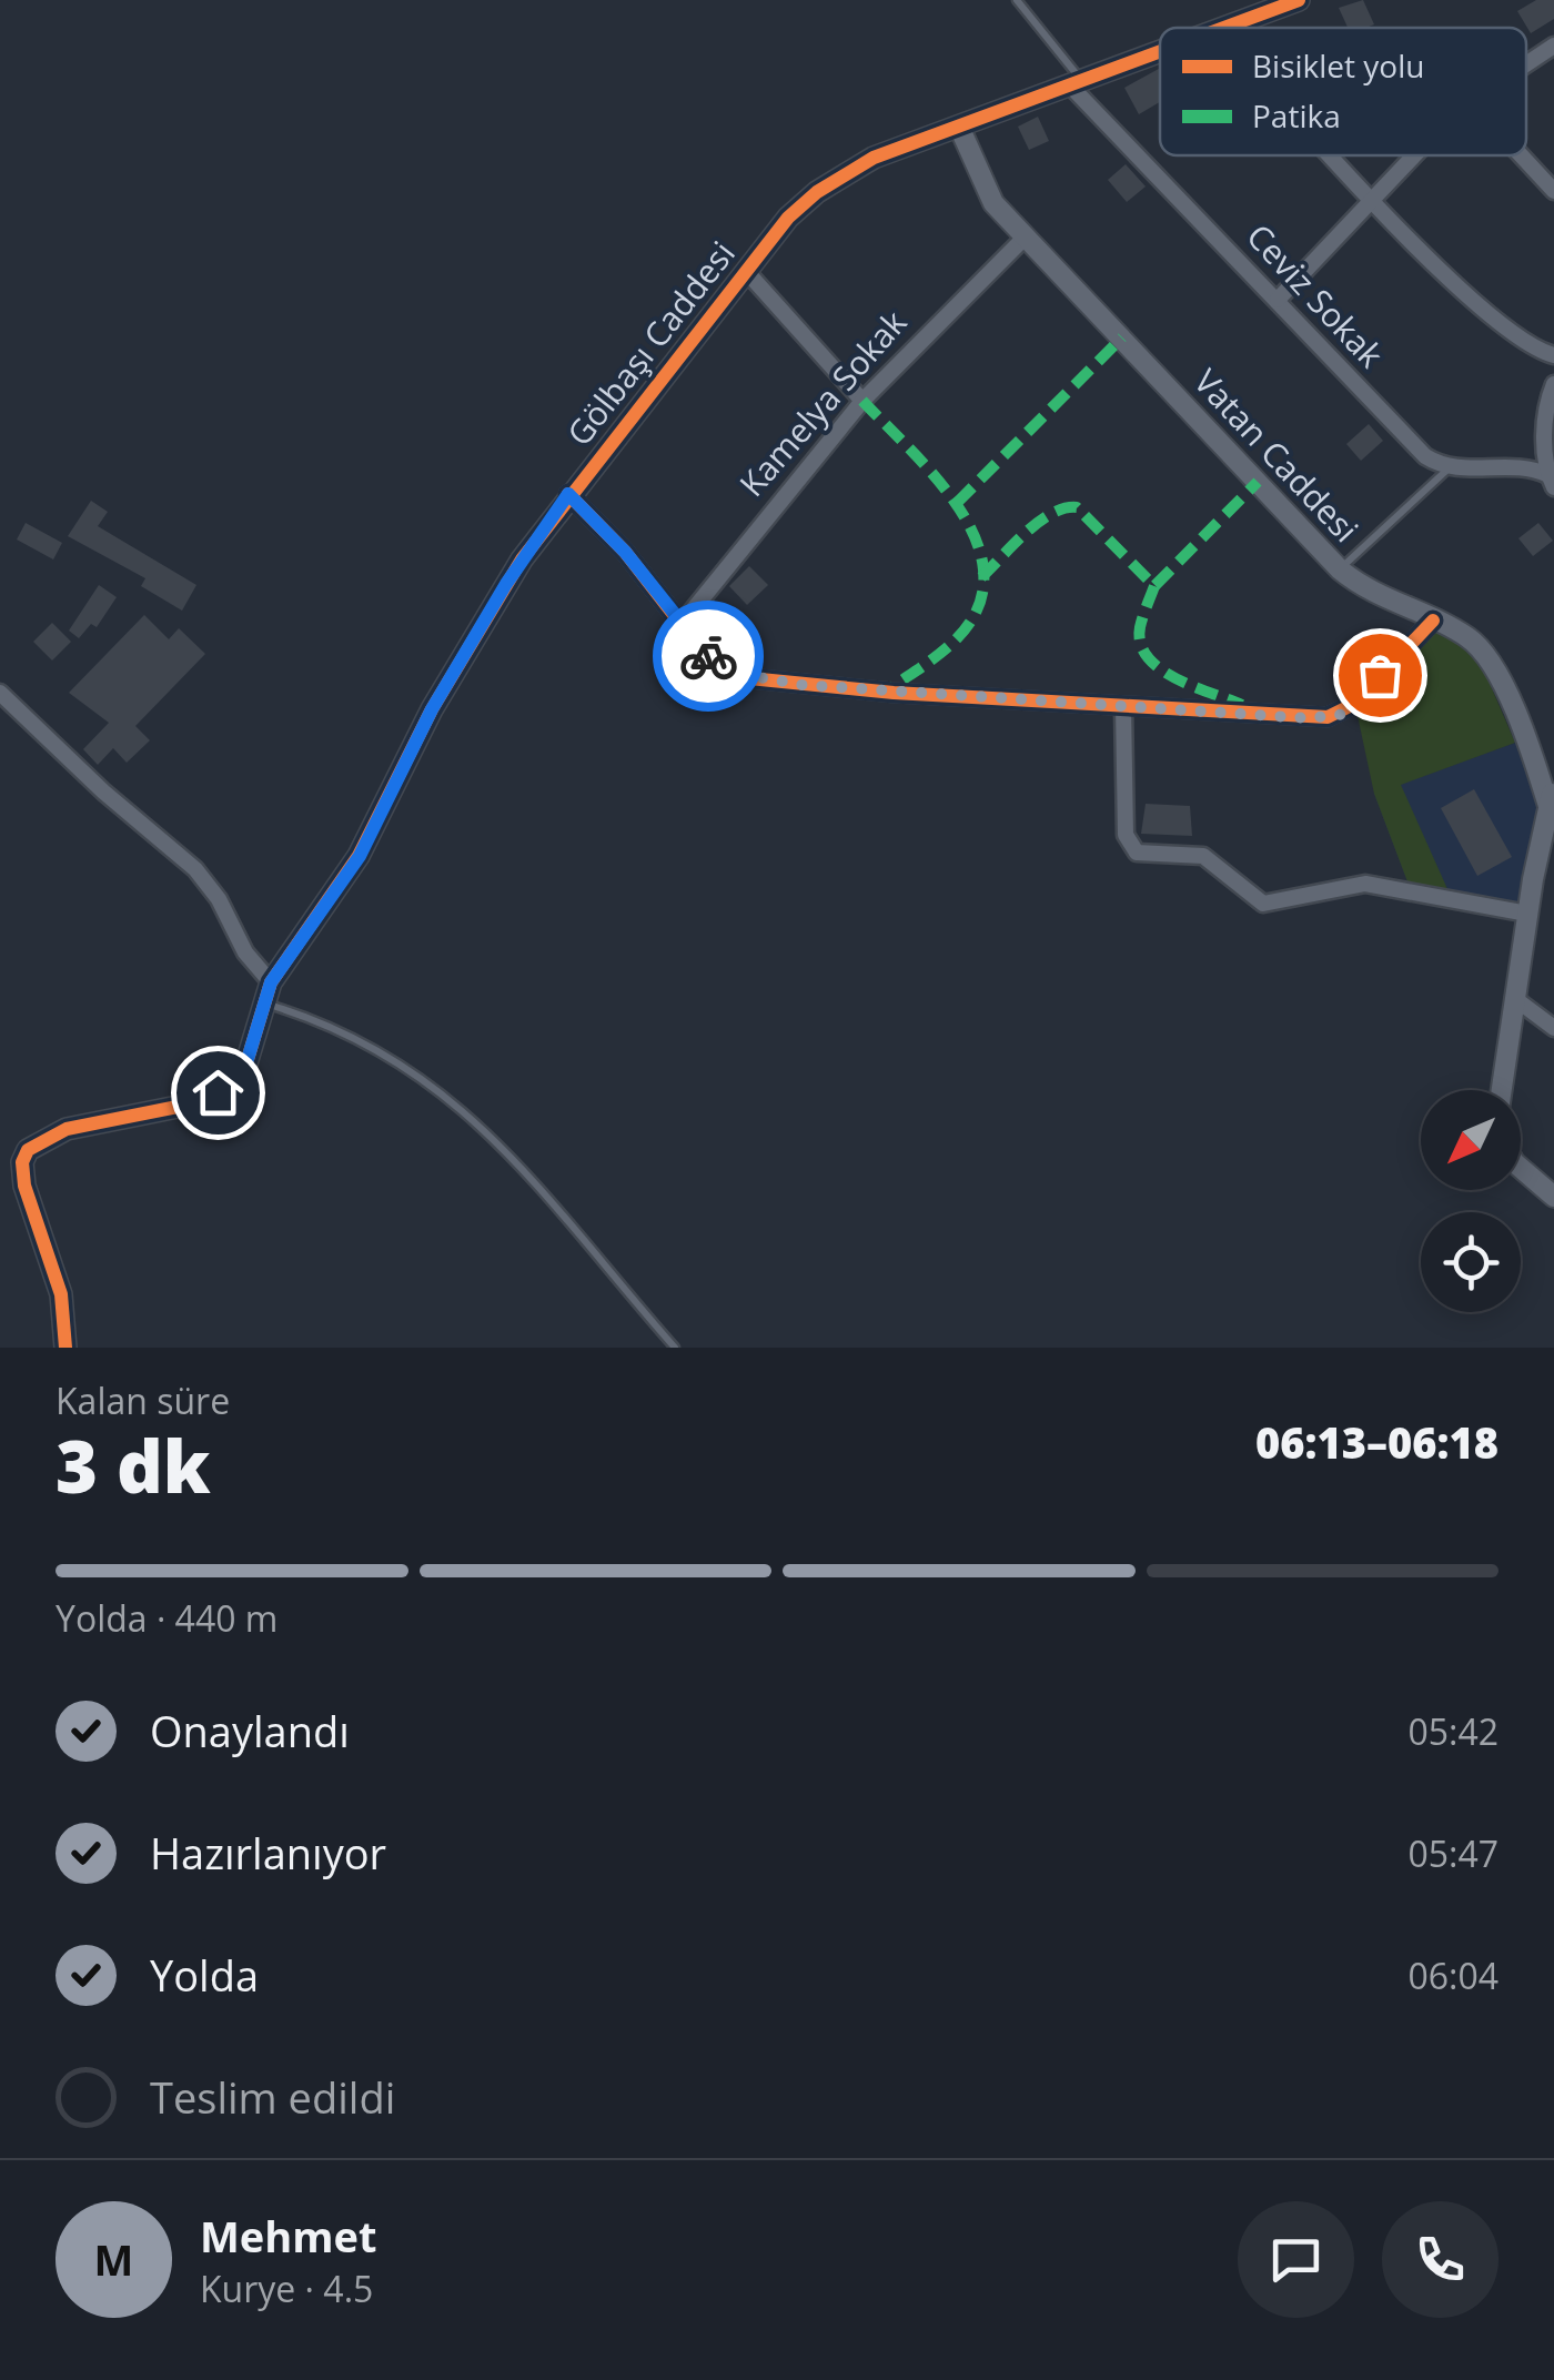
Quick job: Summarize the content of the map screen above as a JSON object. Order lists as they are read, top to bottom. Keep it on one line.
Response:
{"streets":{"street":["Ceviz Sokak","Gölbaşı Caddesi","Kamelya Sokak","Vatan Caddesi"]},"crossings":[["Ceviz Sokak","Gölbaşı Caddesi"],["Gölbaşı Caddesi","Vatan Caddesi"],["Kamelya Sokak","Vatan Caddesi"]],"legend":["Bisiklet yolu","Patika"],"north":"bottom left","page":{"heading":["3 dk","Kalan süre","06:13–06:18"],"panel":["Mehmet","Kurye · 4.5"],"bar":"Yolda · 440 m","list":[["Onaylandı","05:42"],["Hazırlanıyor","05:47"],["Yolda","06:04"],"Teslim edildi"],"round":"M"}}
